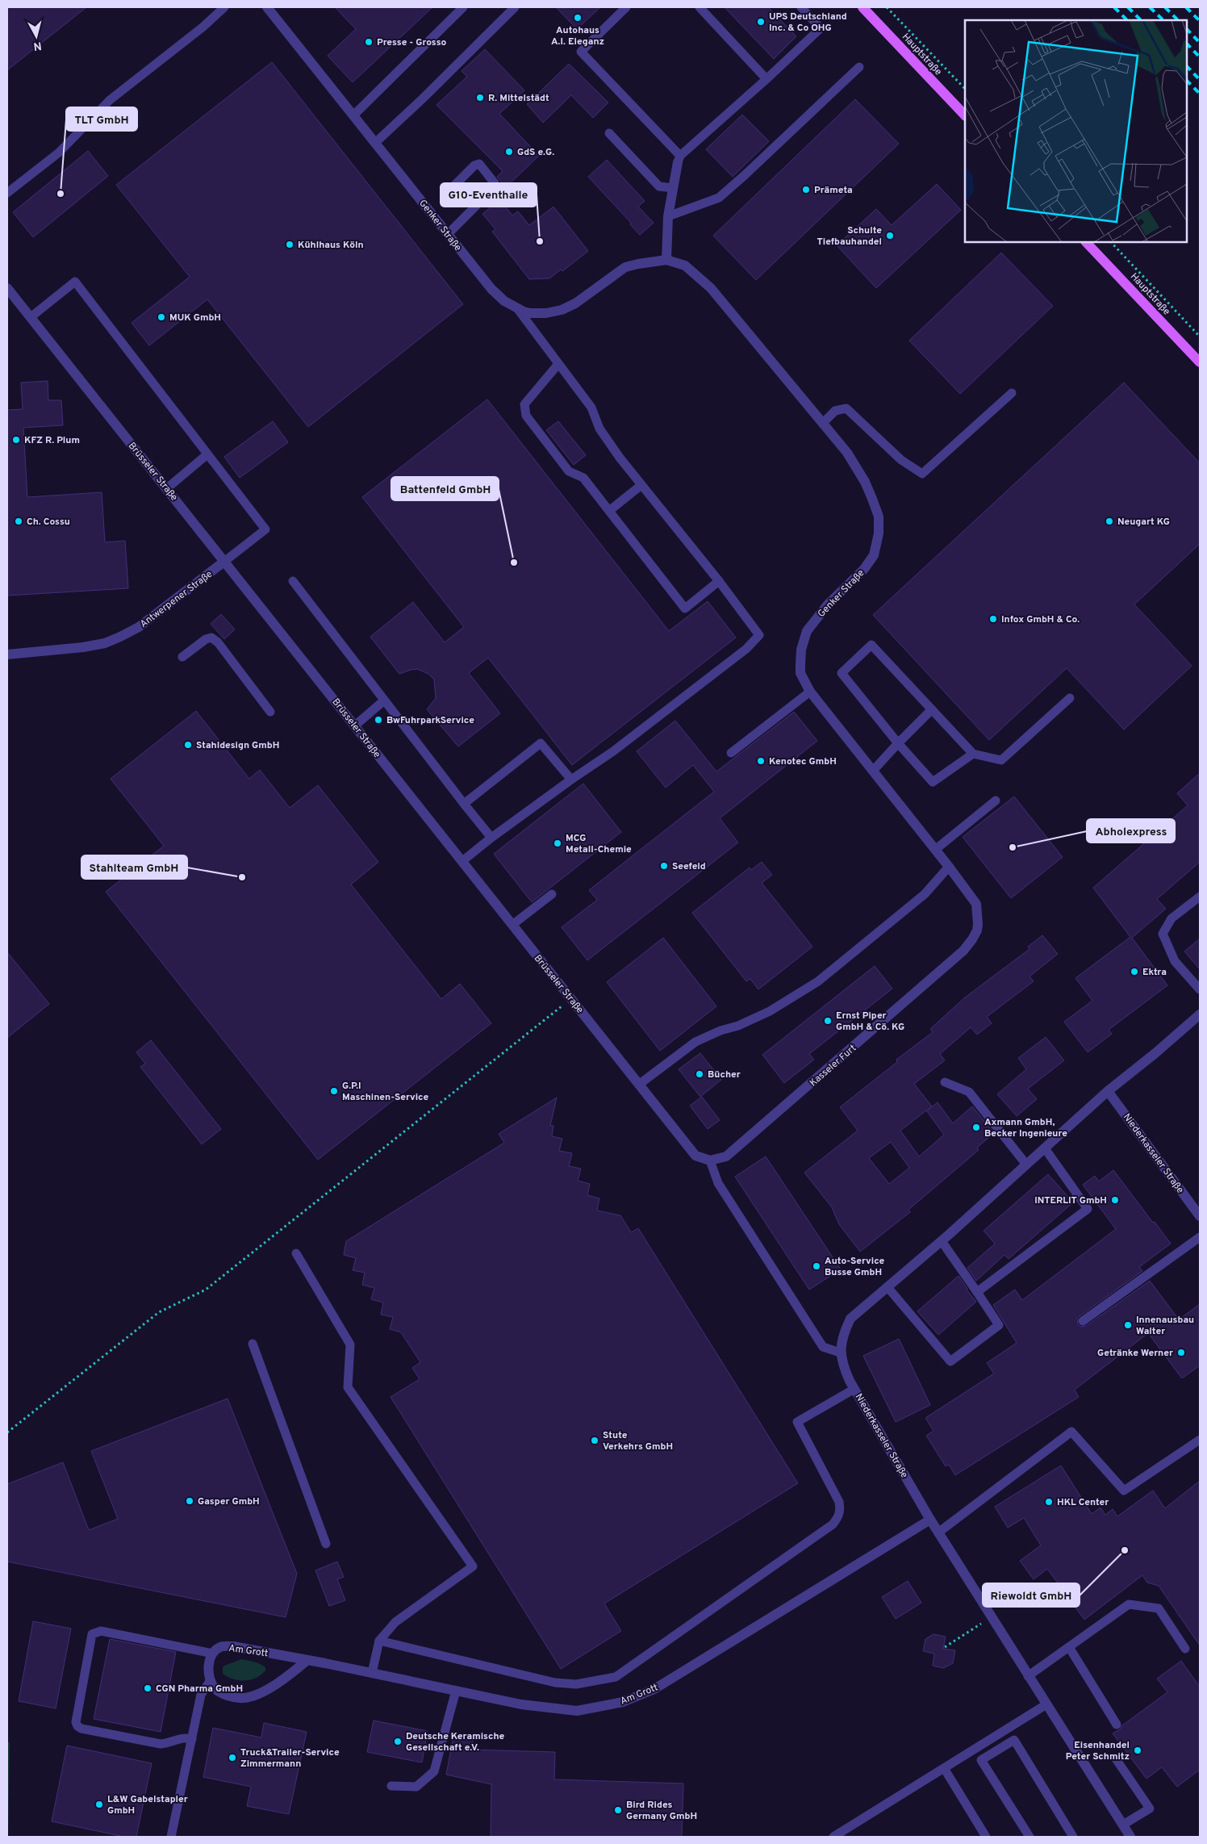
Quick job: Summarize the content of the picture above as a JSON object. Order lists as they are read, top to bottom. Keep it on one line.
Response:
{"streets":{"main road":["Hauptstraße"],"street":["Genker Straße","Brüsseler Straße","Antwerpener Straße","Kasseler Furt","Niederkasseler Straße","Am Grott"]},"crossings":[["Genker Straße","Kasseler Furt"],["Brüsseler Straße","Antwerpener Straße"],["Brüsseler Straße","Kasseler Furt"],["Niederkasseler Straße","Am Grott"]],"places":["Autohaus A.I. Eleganz","UPS Deutschland Inc. & Co OHG","Presse - Grosso","R. Mittelstädt","GdS e.G.","Prämeta","TLT GmbH","Schulte Tiefbauhandel","G10-Eventhalle","Kühlhaus Köln","MUK GmbH","KFZ R. Plum","Ch. Cossu","Neugart KG","Battenfeld GmbH","Infox GmbH & Co.","BwFuhrparkService","Stahldesign GmbH","Kenotec GmbH","MCG Metall-Chemie","Abholexpress","Seefeld","Stahlteam GmbH","Ektra","Ernst Piper GmbH & Cö. KG","Bücher","G.P.I Maschinen-Service","Axmann GmbH, Becker Ingenieure","INTERLIT GmbH","Auto-Service Busse GmbH","Innenausbau Walter","Getränke Werner","Stute Verkehrs GmbH","Gasper GmbH","HKL Center","Riewoldt GmbH","CGN Pharma GmbH","Deutsche Keramische Gesellschaft e.V.","Eisenhandel Peter Schmitz","Truck&Trailer-Service Zimmermann","L&W Gabelstapler GmbH","Bird Rides Germany GmbH"],"north":"bottom"}
